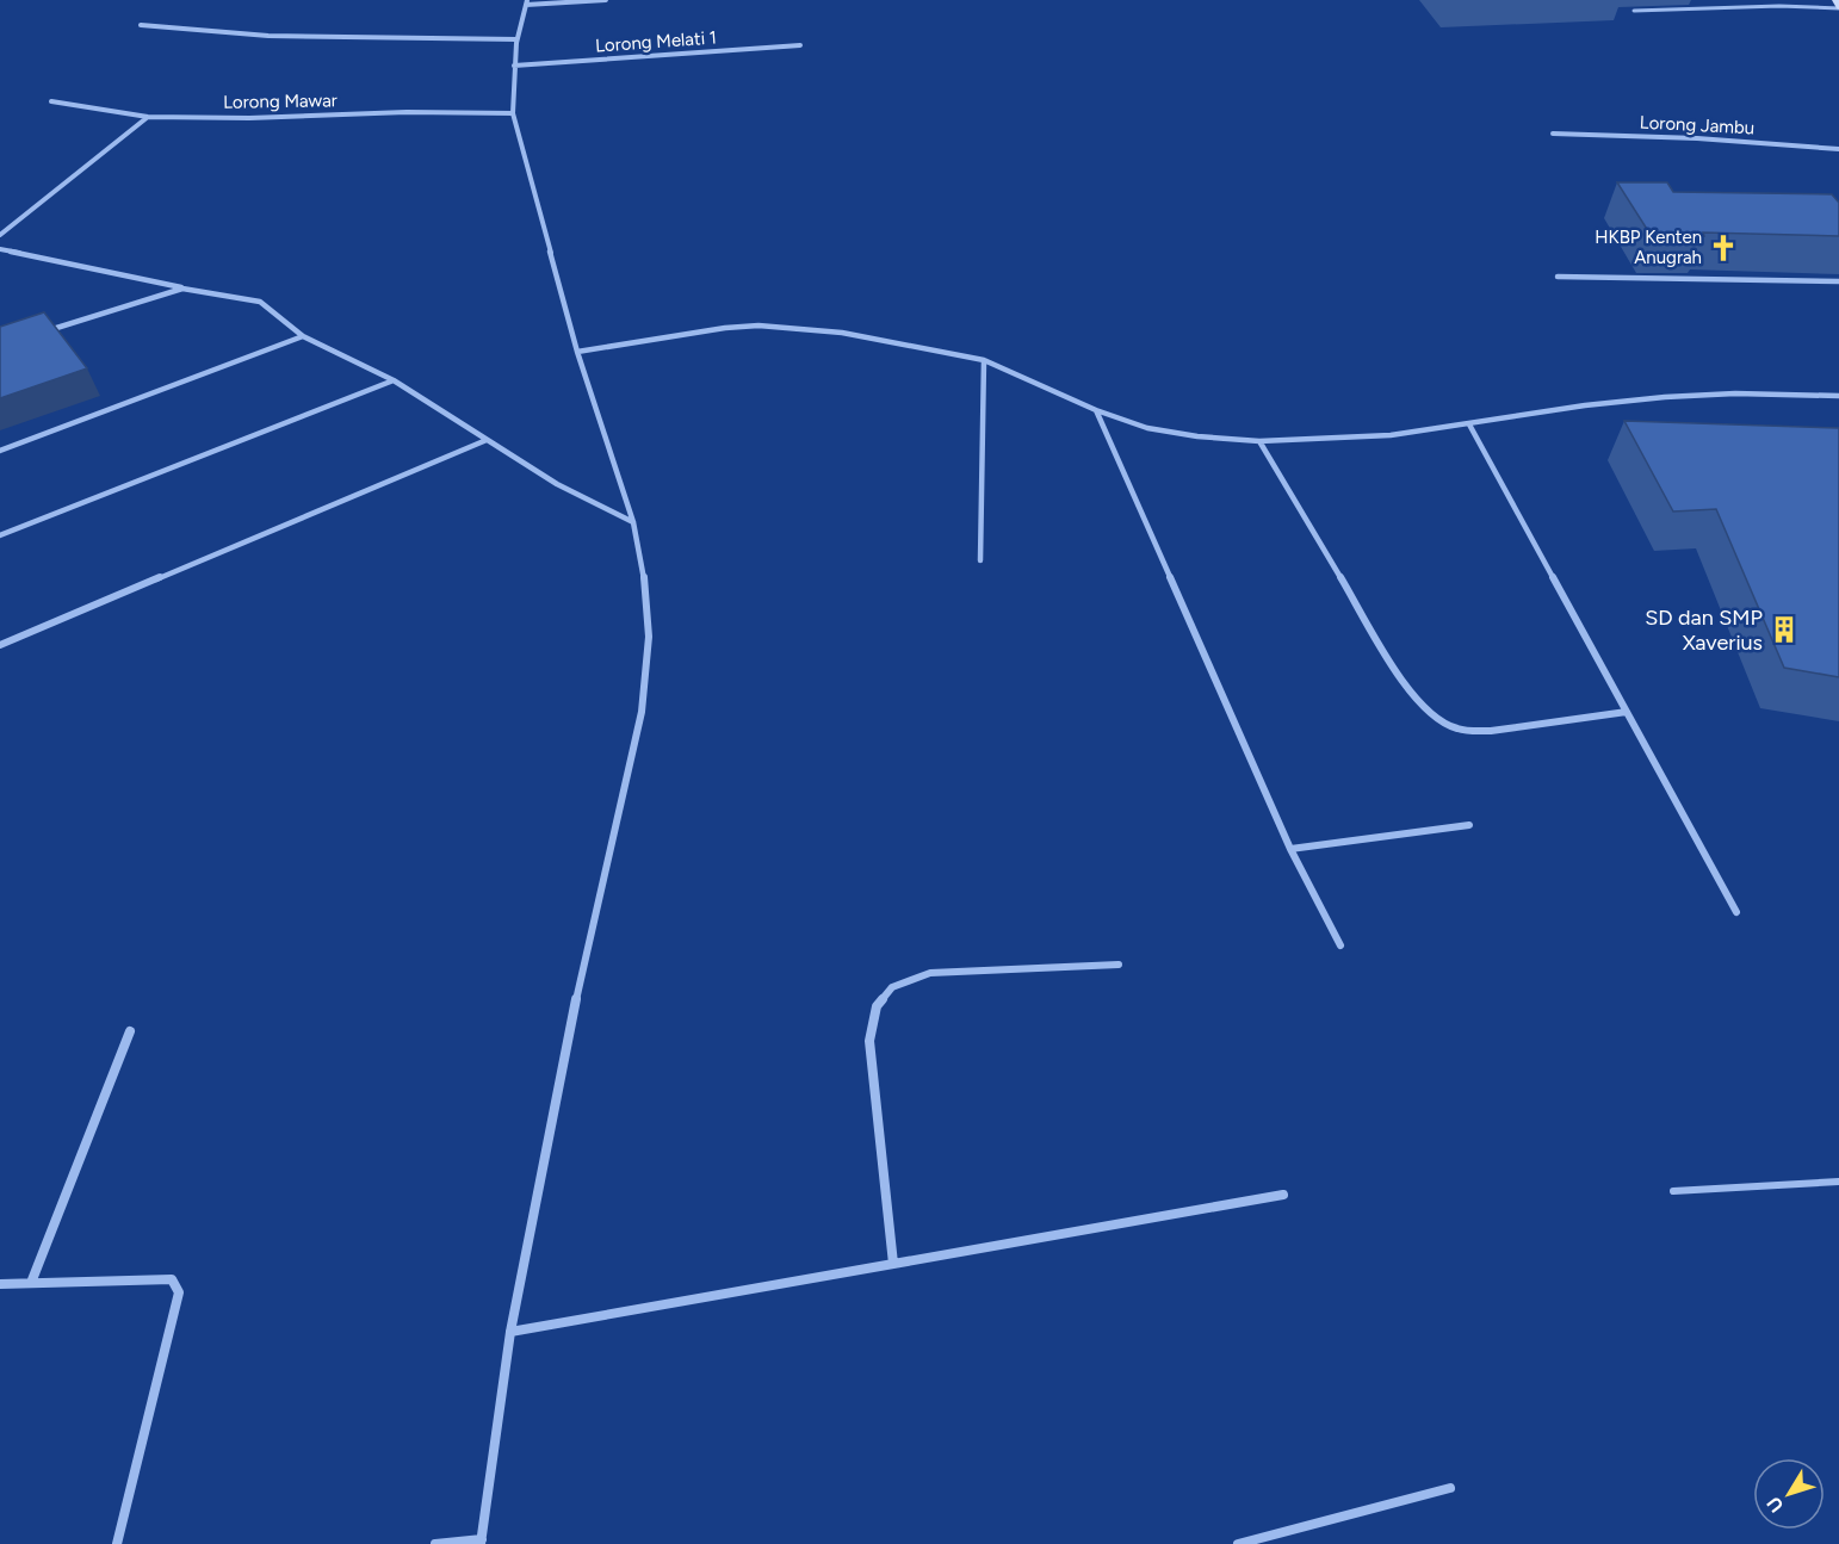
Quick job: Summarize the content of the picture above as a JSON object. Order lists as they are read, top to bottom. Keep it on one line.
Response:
{"streets":{"street":["Lorong Melati 1","Lorong Mawar","Lorong Jambu"]},"places":{"church":["HKBP Kenten Anugrah"],"building":["SD dan SMP Xaverius"]},"north":"bottom left"}
